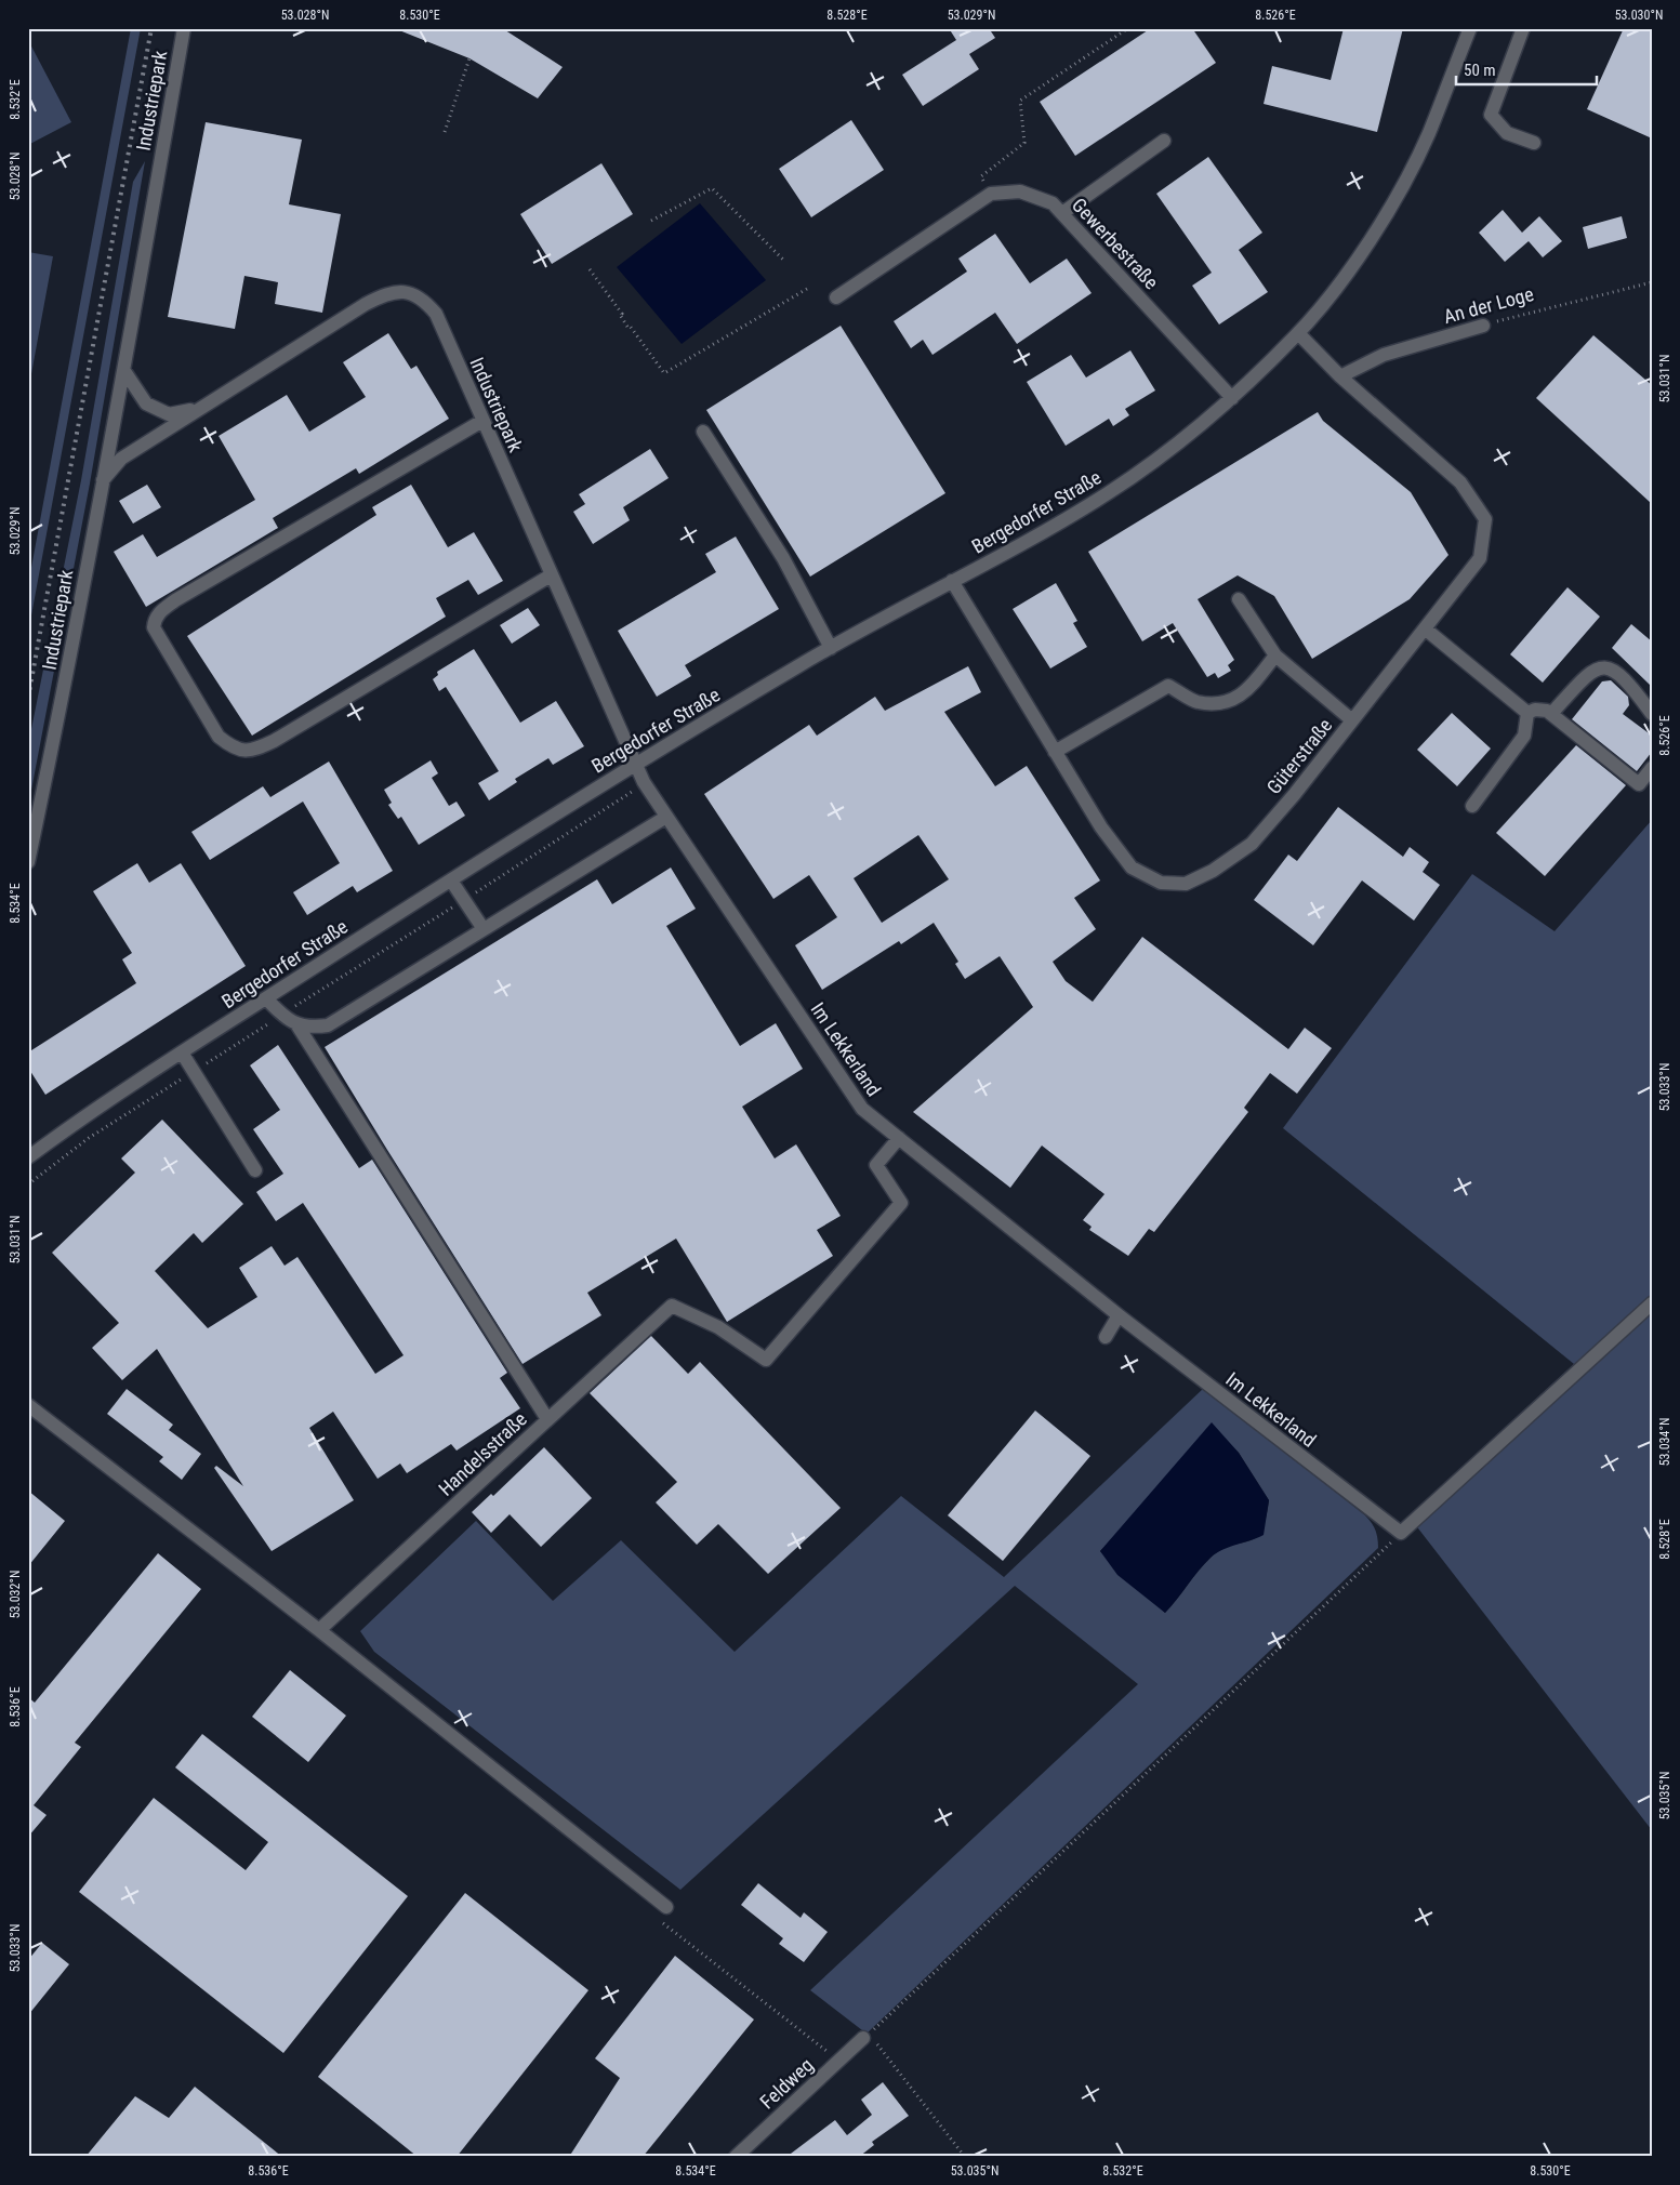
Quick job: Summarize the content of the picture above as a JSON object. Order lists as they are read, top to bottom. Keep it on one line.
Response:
{"streets":{"street":["Industriepark","Gewerbestraße","An der Loge","Bergedorfer Straße","Güterstraße","Im Lekkerland","Handelsstraße","Feldweg"]},"crossings":[["Industriepark","Bergedorfer Straße"],["Industriepark","Im Lekkerland"],["Gewerbestraße","Bergedorfer Straße"],["An der Loge","Güterstraße"],["Bergedorfer Straße","Güterstraße"],["Bergedorfer Straße","Im Lekkerland"],["Im Lekkerland","Handelsstraße"]],"scale_bar":"50 m","coordinates":["53.028°N","8.530°E","8.528°E","53.029°N","8.526°E","53.030°N","8.532°E","53.031°N","8.534°E","53.033°N","53.034°N","53.032°N","8.536°E","53.035°N"]}
